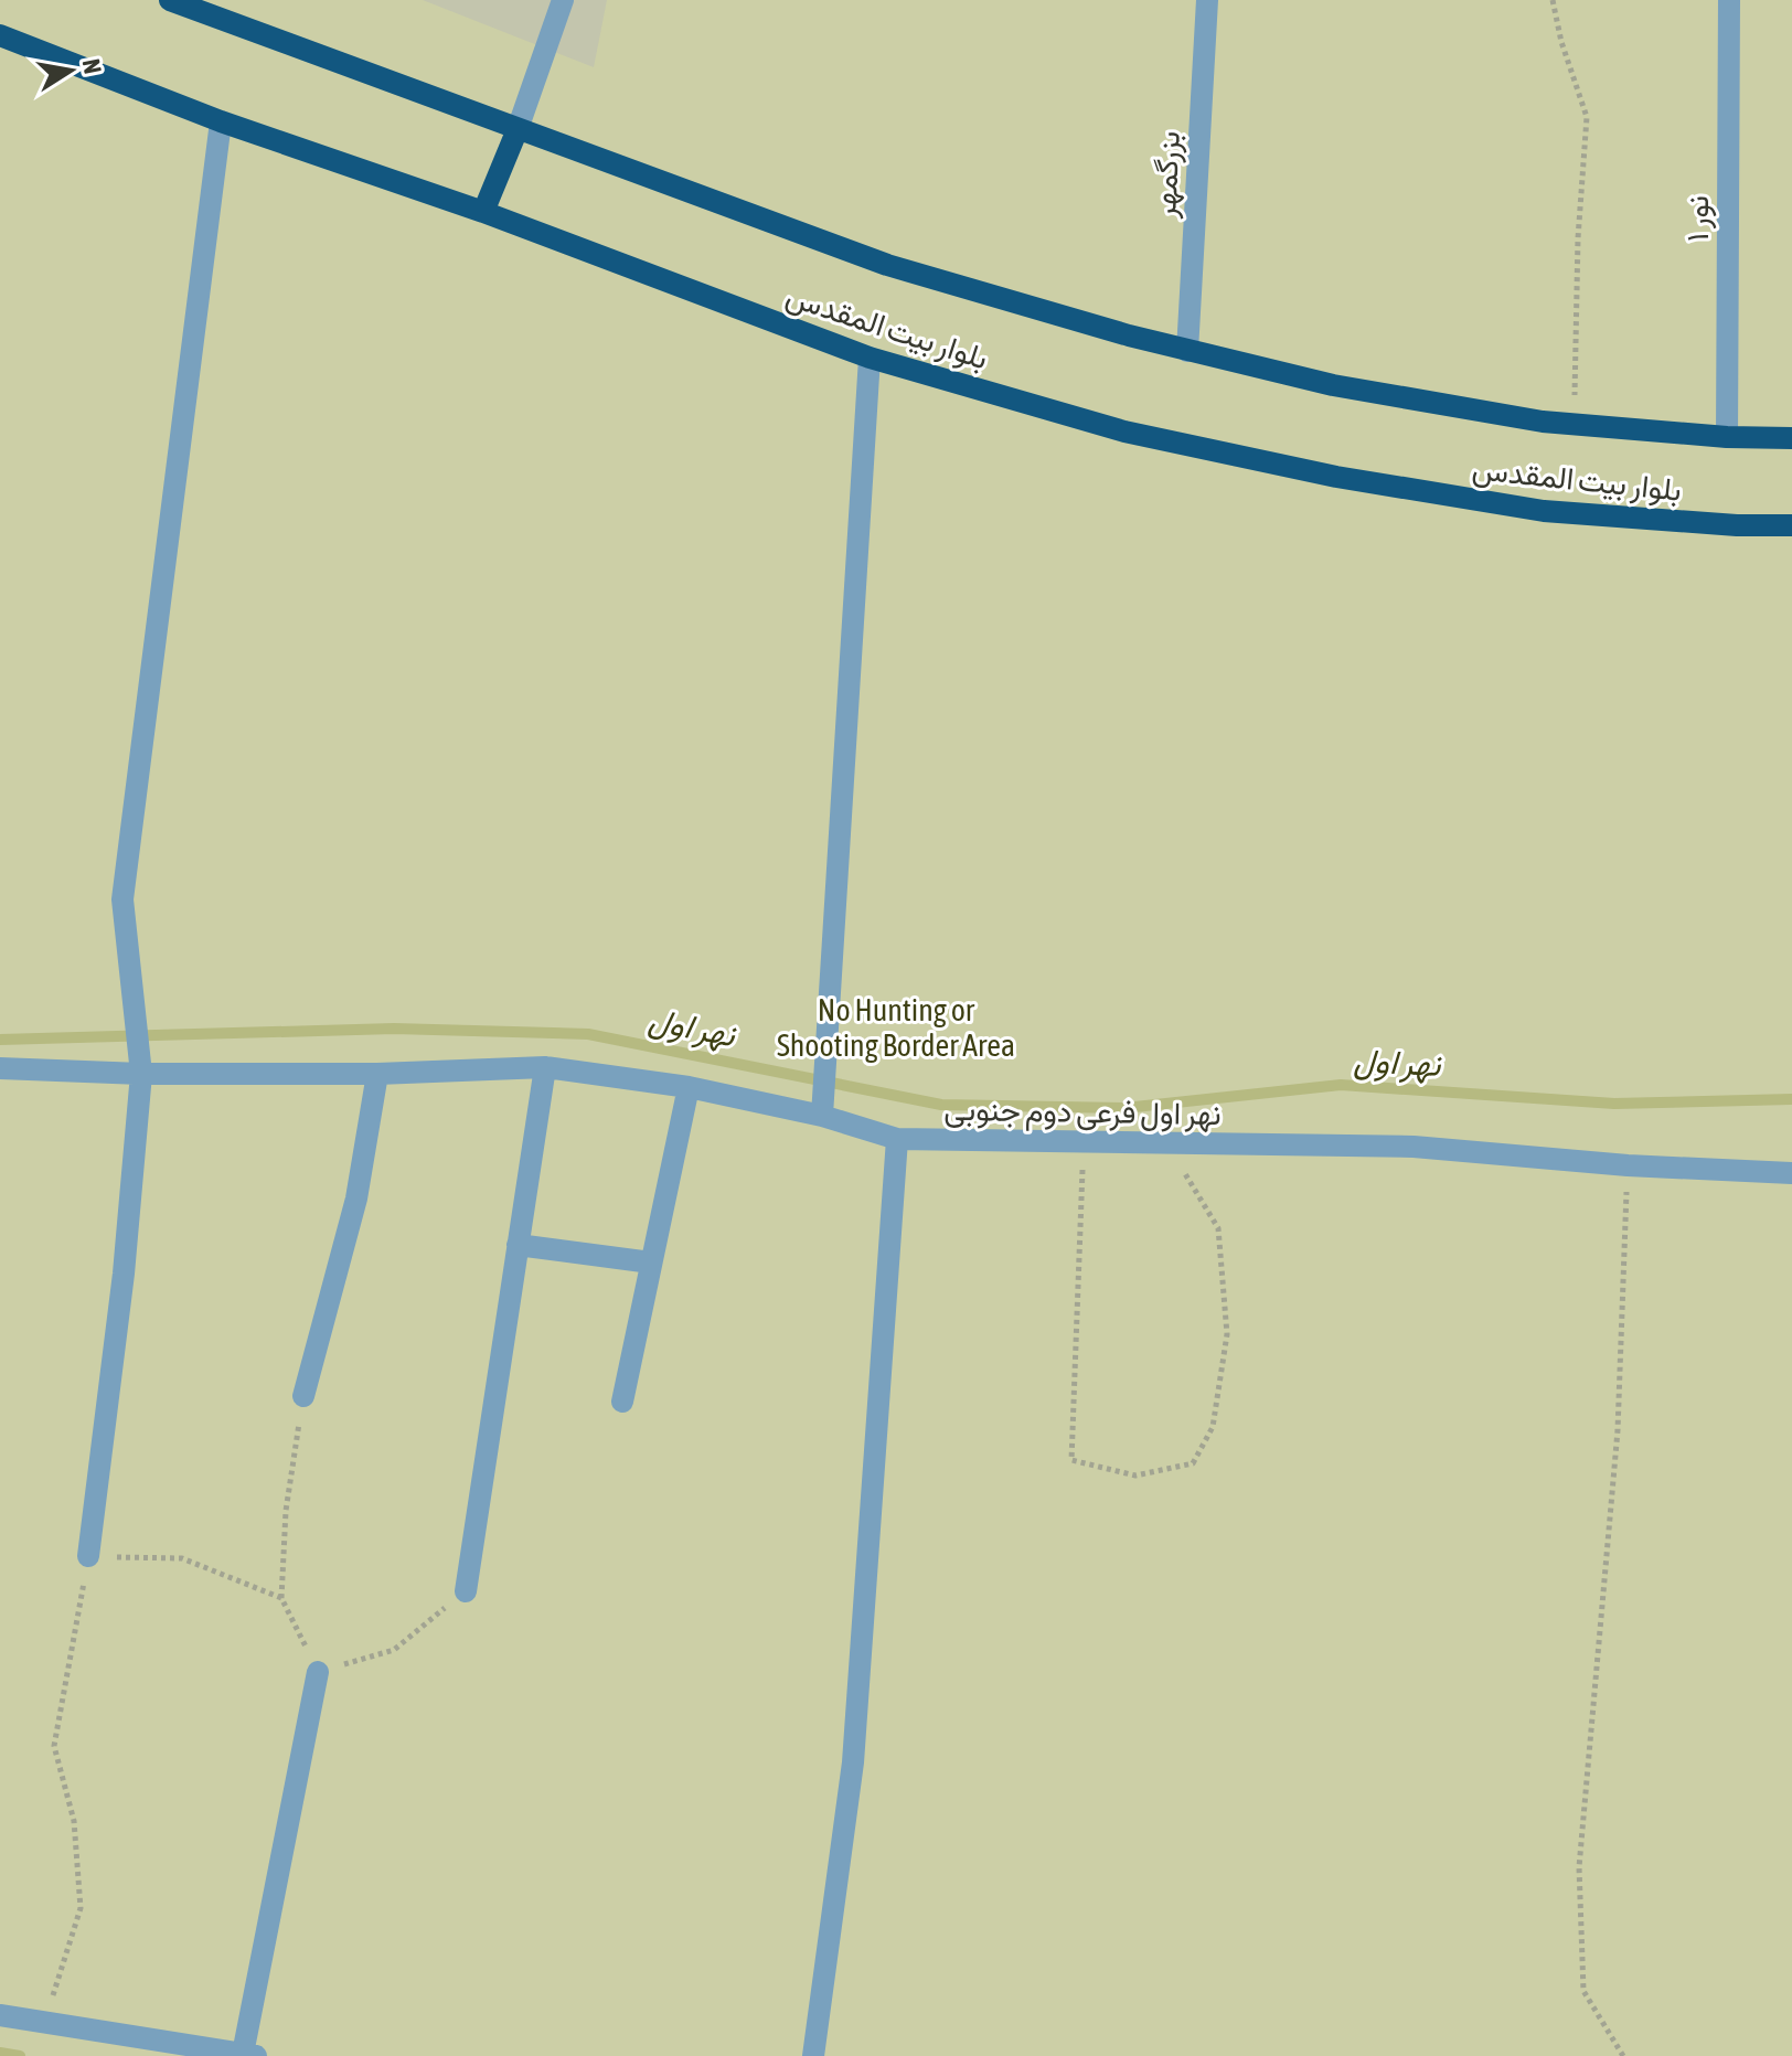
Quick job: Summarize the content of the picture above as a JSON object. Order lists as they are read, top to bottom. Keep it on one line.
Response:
{"streets":{"main road":["بلوار بیت المقدس"],"street":["بزرگمهر","نور ۱","نهر اول فرعی دوم جنوبی"]},"crossings":[["بزرگمهر","بلوار بیت المقدس"],["نور ۱","بلوار بیت المقدس"]],"water":["نهر اول"],"parks":["No Hunting or Shooting Border Area"],"north":"right"}
